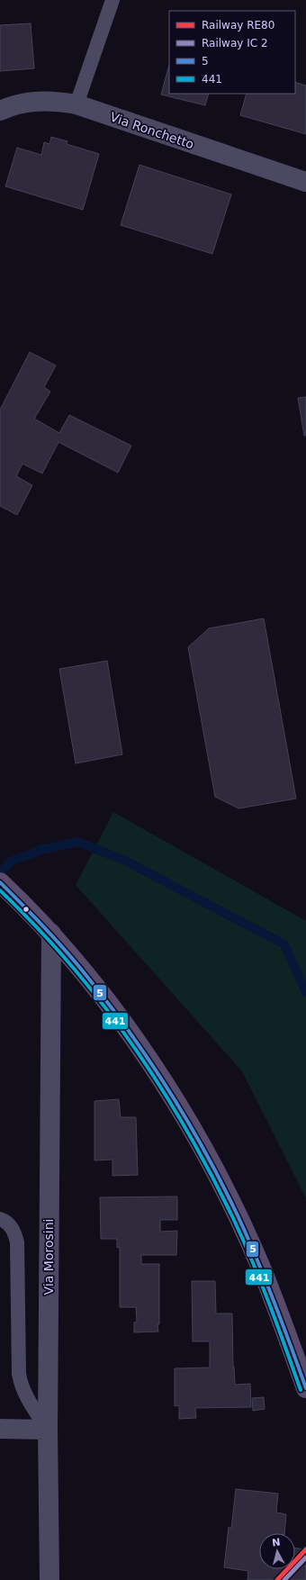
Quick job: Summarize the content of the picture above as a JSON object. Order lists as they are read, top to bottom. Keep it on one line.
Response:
{"streets":{"street":["Via Ronchetto","Via Morosini"]},"lines":["transit line 5","transit line 441","rail line RE80"],"legend":["Railway RE80","Railway IC 2","5","441"],"north":"top"}
